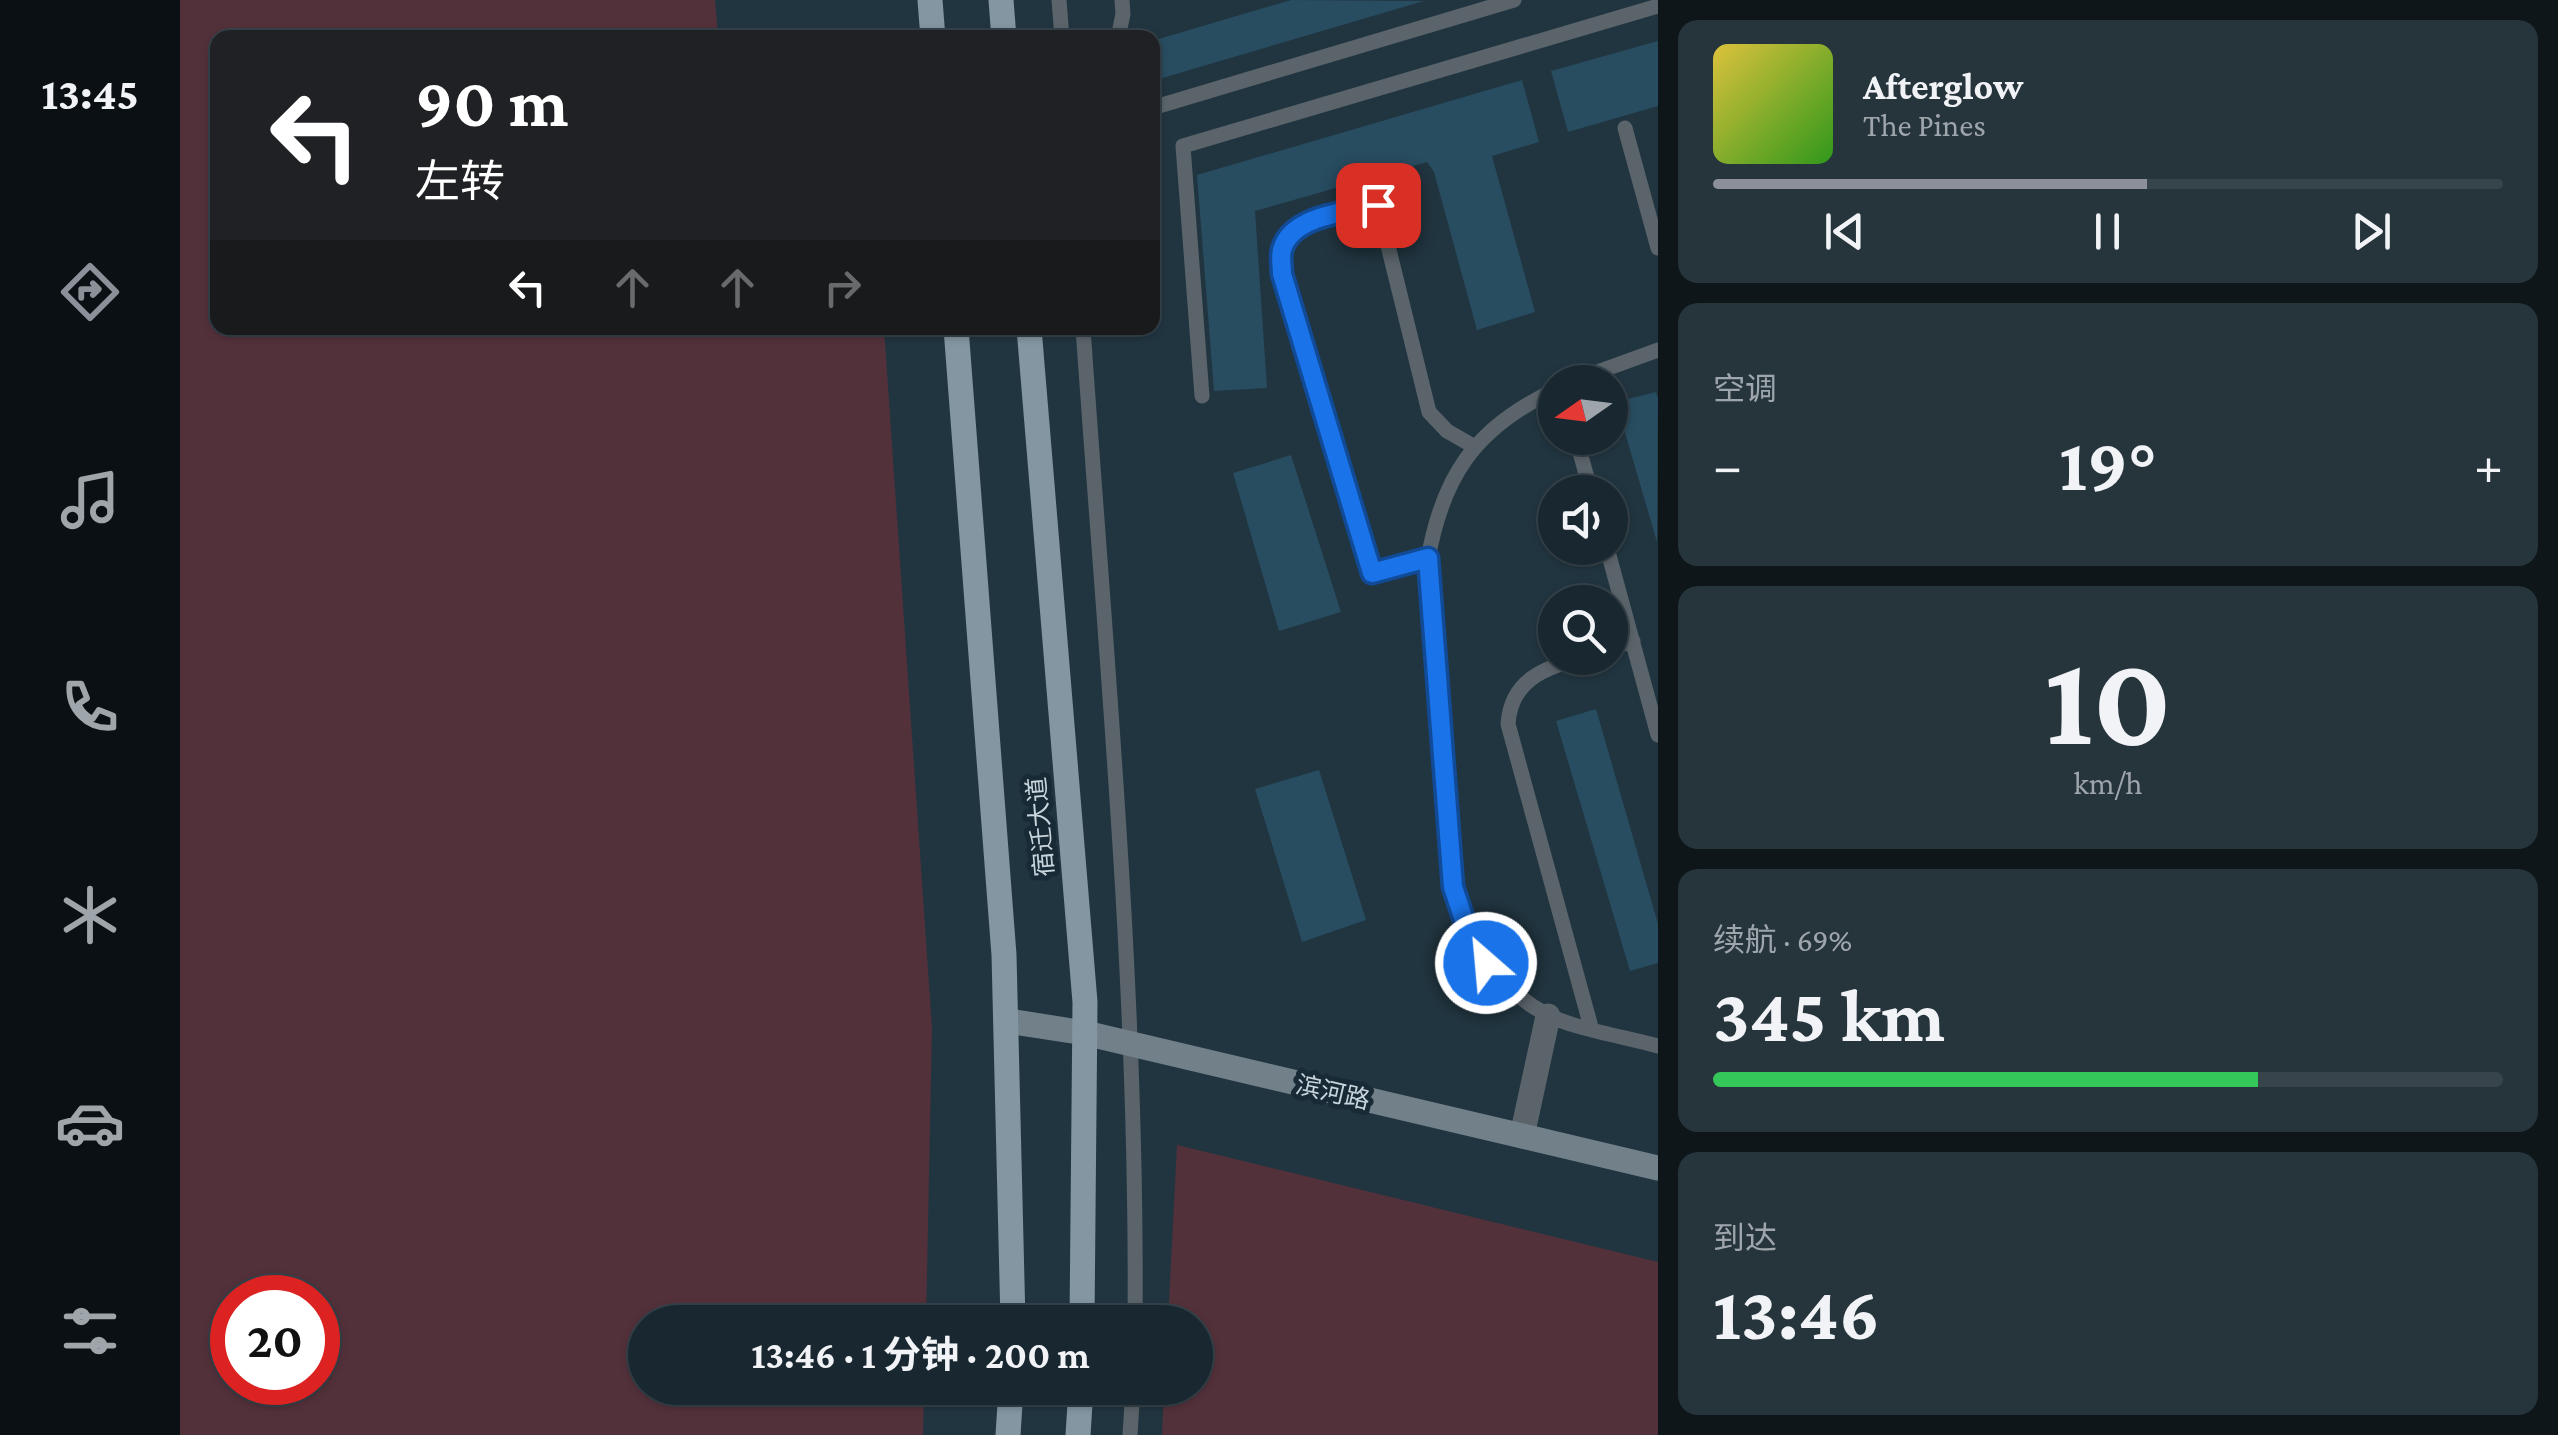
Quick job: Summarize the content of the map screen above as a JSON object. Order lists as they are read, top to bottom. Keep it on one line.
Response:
{"streets":{"main road":["宿迁大道","滨河路"]},"crossings":[["宿迁大道","滨河路"]],"north":"left","page":{"tabs":"13:45","turn":["90 m","左转"],"song":["Afterglow","The Pines"],"tile":["空调",["10","km/h"],["续航 · 69%","345 km"],["到达","13:46"]],"heat":["−","19°","+"],"limit":"20","trip":"13:46 · 1 分钟 · 200 m"}}
